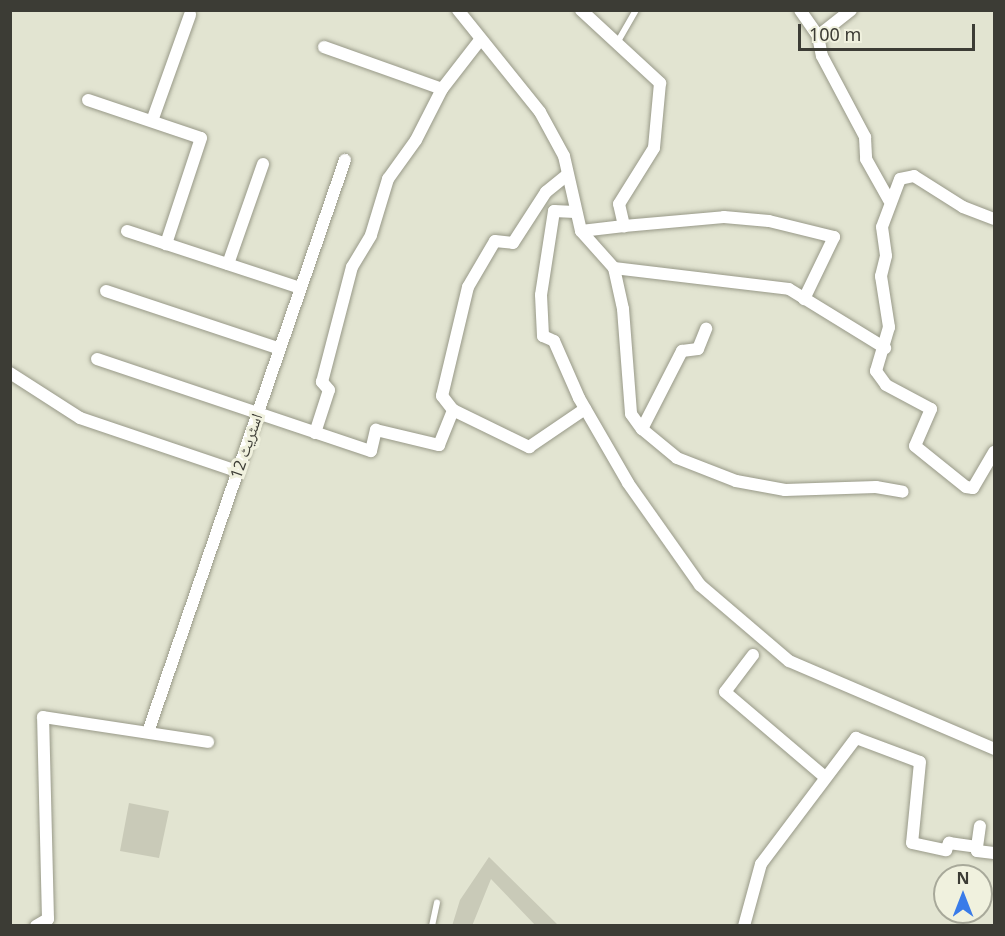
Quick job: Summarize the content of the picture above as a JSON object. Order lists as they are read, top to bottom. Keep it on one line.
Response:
{"streets":{"street":["اسٹریٹ 12"]},"scale_bar":"100 m","north":"top"}
